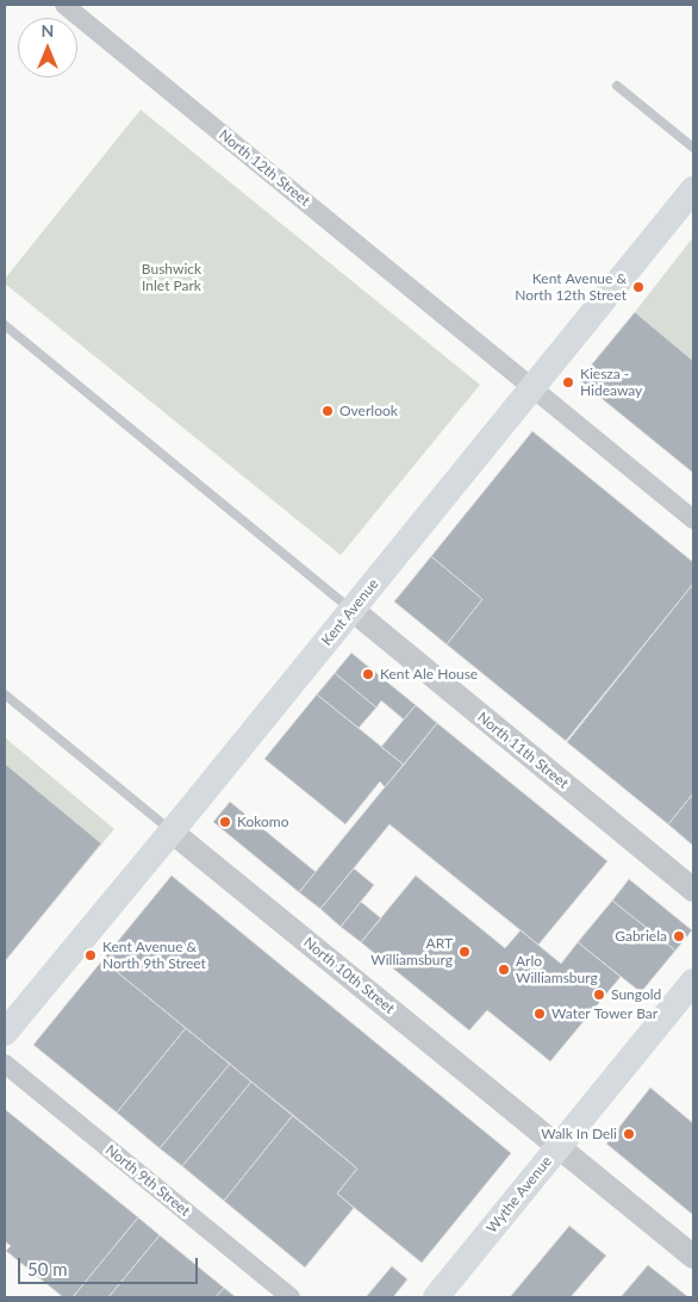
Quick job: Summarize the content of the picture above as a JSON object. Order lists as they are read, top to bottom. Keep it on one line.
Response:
{"streets":{"main road":["Kent Avenue","Wythe Avenue"],"street":["North 12th Street","North 11th Street","North 10th Street","North 9th Street"]},"crossings":[["North 12th Street","Kent Avenue"],["Kent Avenue","North 11th Street"],["Kent Avenue","North 10th Street"],["North 10th Street","Wythe Avenue"]],"parks":["Bushwick Inlet Park"],"places":["Kent Avenue & North 12th Street","Kiesza - Hideaway","Overlook","Kent Ale House","Kokomo","Gabriela","ART Williamsburg","Kent Avenue & North 9th Street","Arlo Williamsburg","Sungold","Water Tower Bar","Walk In Deli"],"scale_bar":"50 m","north":"top"}
